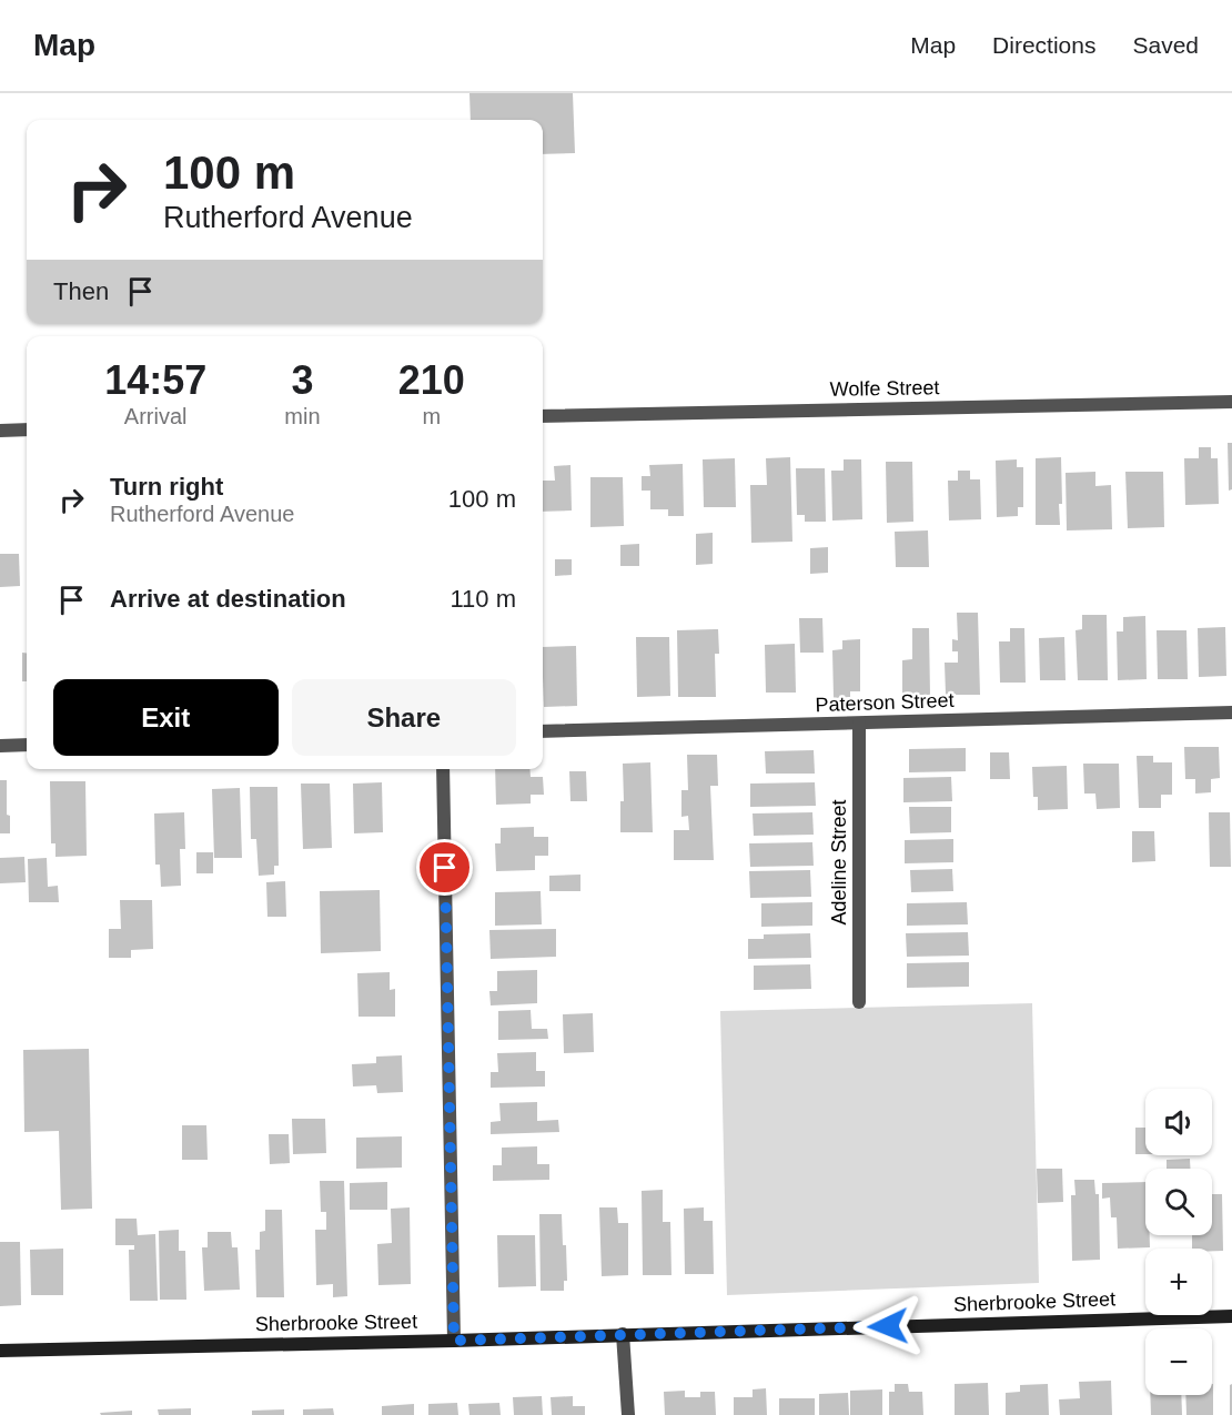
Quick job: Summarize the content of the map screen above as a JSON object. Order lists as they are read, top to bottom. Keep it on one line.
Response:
{"streets":{"main road":["Sherbrooke Street"],"street":["Wolfe Street","Paterson Street","Adeline Street"]},"crossings":[["Paterson Street","Adeline Street"]],"page":{"header":"Map","nav":["Map","Directions","Saved"],"turn":["100 m","Rutherford Avenue"],"then":"Then","eta":["14:57","Arrival","3","min","210","m"],"list":[{"name":"Turn right","note":"Rutherford Avenue","value":"100 m"},{"name":"Arrive at destination","value":"110 m"}],"buttons":["Exit","Share"],"map_buttons":["+","−"]}}
